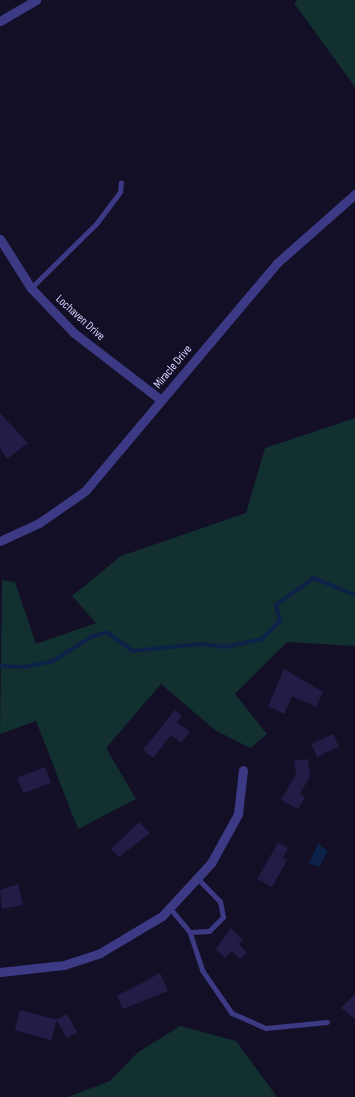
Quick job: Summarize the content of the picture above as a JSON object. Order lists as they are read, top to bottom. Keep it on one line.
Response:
{"streets":{"street":["Lochaven Drive","Miracle Drive"]},"crossings":[["Lochaven Drive","Miracle Drive"]]}
